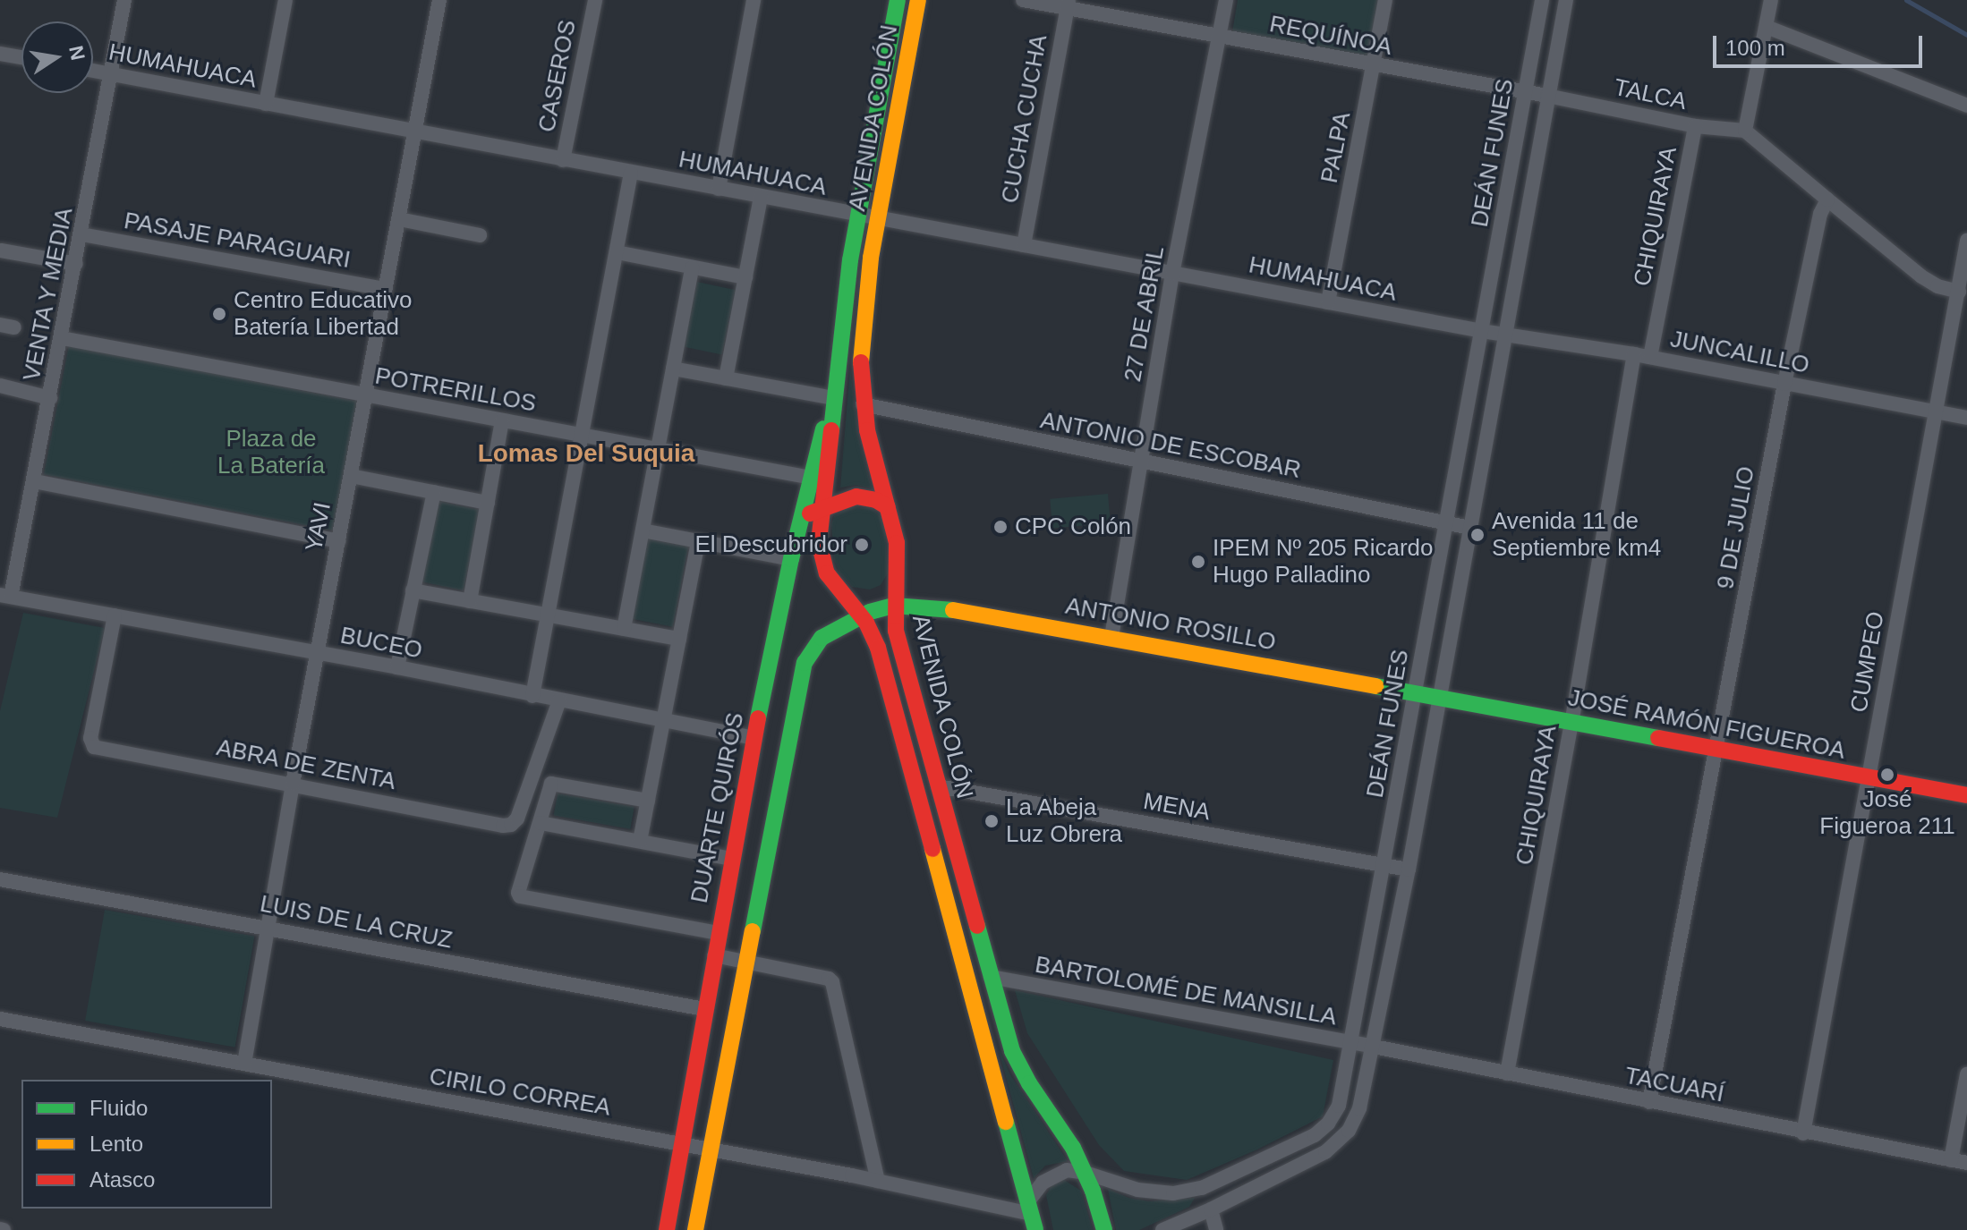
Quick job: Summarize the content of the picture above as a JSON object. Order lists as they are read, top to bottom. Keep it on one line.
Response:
{"streets":{"main road":["AVENIDA COLÓN","ANTONIO ROSILLO","JOSÉ RAMÓN FIGUEROA","DUARTE QUIRÓS"],"street":["REQUÍNOA","HUMAHUACA","CASEROS","TALCA","CUCHA CUCHA","PALPA","DEÁN FUNES","CHIQUIRAYA","PASAJE PARAGUARI","VENTA Y MEDIA","27 DE ABRIL","JUNCALILLO","POTRERILLOS","ANTONIO DE ESCOBAR","YAVI","9 DE JULIO","BUCEO","CUMPEO","ABRA DE ZENTA","MENA","LUIS DE LA CRUZ","BARTOLOMÉ DE MANSILLA","TACUARÍ","CIRILO CORREA"]},"crossings":[["REQUÍNOA","TALCA"],["REQUÍNOA","CUCHA CUCHA"],["REQUÍNOA","PALPA"],["REQUÍNOA","DEÁN FUNES"],["REQUÍNOA","27 DE ABRIL"],["HUMAHUACA","CASEROS"],["HUMAHUACA","AVENIDA COLÓN"],["HUMAHUACA","CUCHA CUCHA"],["HUMAHUACA","PALPA"],["HUMAHUACA","DEÁN FUNES"],["HUMAHUACA","VENTA Y MEDIA"],["HUMAHUACA","27 DE ABRIL"],["HUMAHUACA","JUNCALILLO"],["HUMAHUACA","YAVI"],["TALCA","DEÁN FUNES"],["TALCA","CHIQUIRAYA"],["AVENIDA COLÓN","DEÁN FUNES"],["AVENIDA COLÓN","ANTONIO DE ESCOBAR"],["AVENIDA COLÓN","ANTONIO ROSILLO"],["AVENIDA COLÓN","MENA"],["AVENIDA COLÓN","DUARTE QUIRÓS"],["AVENIDA COLÓN","BARTOLOMÉ DE MANSILLA"],["AVENIDA COLÓN","CIRILO CORREA"],["DEÁN FUNES","JUNCALILLO"],["DEÁN FUNES","ANTONIO DE ESCOBAR"],["DEÁN FUNES","ANTONIO ROSILLO"],["DEÁN FUNES","JOSÉ RAMÓN FIGUEROA"],["DEÁN FUNES","MENA"],["DEÁN FUNES","BARTOLOMÉ DE MANSILLA"],["DEÁN FUNES","TACUARÍ"],["DEÁN FUNES","CIRILO CORREA"],["CHIQUIRAYA","JUNCALILLO"],["CHIQUIRAYA","JOSÉ RAMÓN FIGUEROA"],["CHIQUIRAYA","TACUARÍ"],["PASAJE PARAGUARI","VENTA Y MEDIA"],["PASAJE PARAGUARI","YAVI"],["VENTA Y MEDIA","POTRERILLOS"],["VENTA Y MEDIA","BUCEO"],["27 DE ABRIL","ANTONIO DE ESCOBAR"],["27 DE ABRIL","ANTONIO ROSILLO"],["JUNCALILLO","9 DE JULIO"],["JUNCALILLO","CUMPEO"],["POTRERILLOS","YAVI"],["POTRERILLOS","DUARTE QUIRÓS"],["YAVI","BUCEO"],["YAVI","ABRA DE ZENTA"],["YAVI","LUIS DE LA CRUZ"],["YAVI","CIRILO CORREA"],["9 DE JULIO","JOSÉ RAMÓN FIGUEROA"],["9 DE JULIO","TACUARÍ"],["ANTONIO ROSILLO","JOSÉ RAMÓN FIGUEROA"],["BUCEO","ABRA DE ZENTA"],["BUCEO","DUARTE QUIRÓS"],["CUMPEO","JOSÉ RAMÓN FIGUEROA"],["CUMPEO","TACUARÍ"],["DUARTE QUIRÓS","LUIS DE LA CRUZ"],["DUARTE QUIRÓS","CIRILO CORREA"],["BARTOLOMÉ DE MANSILLA","TACUARÍ"]],"districts":["Lomas Del Suquia"],"parks":["Plaza de La Batería"],"places":["Centro Educativo Batería Libertad","CPC Colón","Avenida 11 de Septiembre km4","El Descubridor","IPEM Nº 205 Ricardo Hugo Palladino","José Figueroa 211","La Abeja Luz Obrera"],"legend":["Fluido","Lento","Atasco"],"scale_bar":"100 m","north":"right"}
